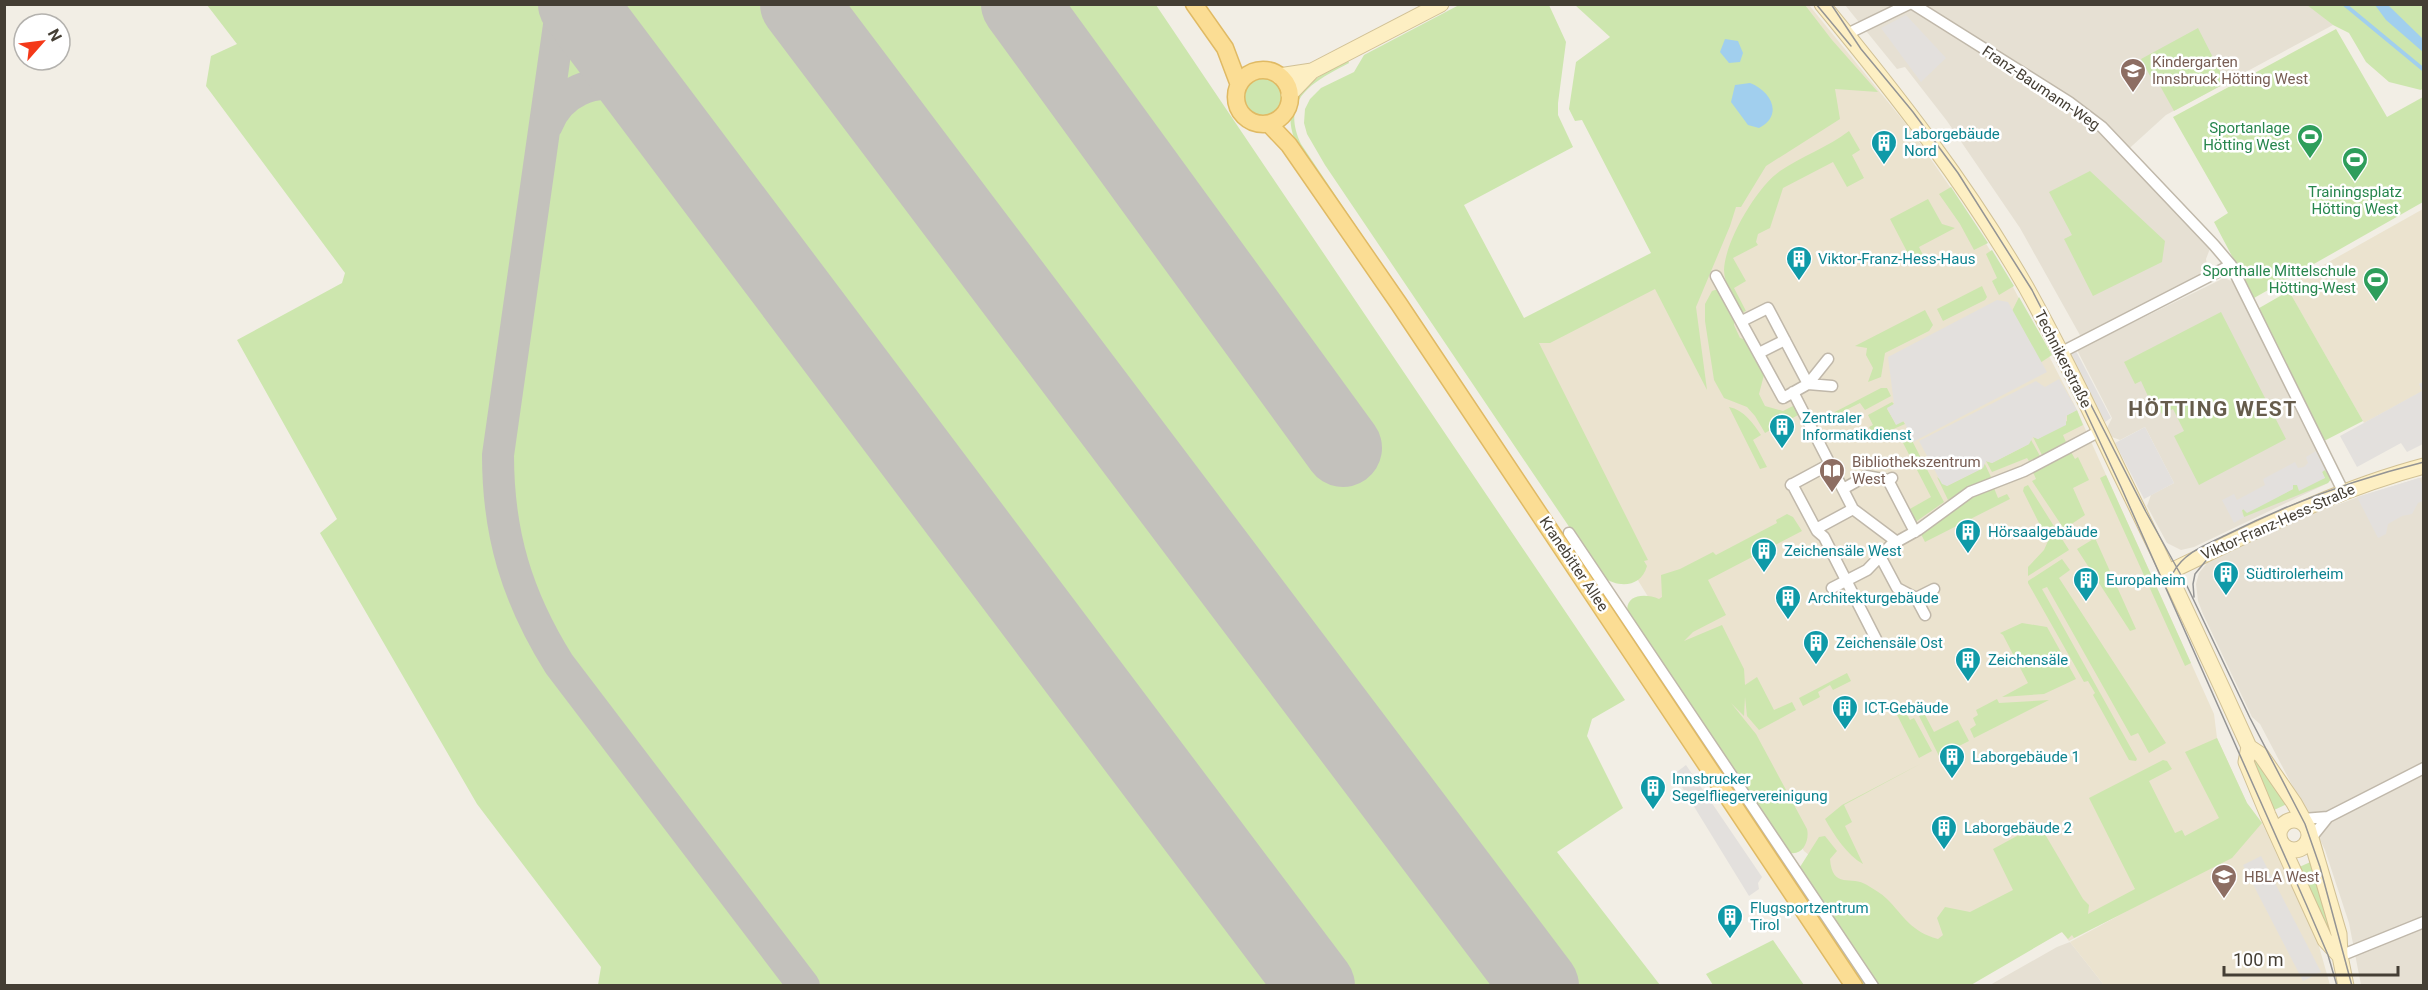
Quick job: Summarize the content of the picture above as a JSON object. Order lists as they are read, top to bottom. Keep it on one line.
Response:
{"streets":{"main road":["Kranebitter Allee"],"street":["Franz-Baumann-Weg","Technikerstraße","Viktor-Franz-Hess-Straße"]},"crossings":[["Franz-Baumann-Weg","Technikerstraße"],["Franz-Baumann-Weg","Viktor-Franz-Hess-Straße"],["Technikerstraße","Viktor-Franz-Hess-Straße"]],"districts":["HÖTTING WEST"],"places":{"school or university":["Kindergarten Innsbruck Hötting West","HBLA West"],"sports":["Sportanlage Hötting West","Trainingsplatz Hötting West","Sporthalle Mittelschule Hötting-West"],"building":["Laborgebäude Nord","Viktor-Franz-Hess-Haus","Zentraler Informatikdienst","Hörsaalgebäude","Zeichensäle West","Südtirolerheim","Europaheim","Architekturgebäude","Zeichensäle Ost","Zeichensäle","ICT-Gebäude","Laborgebäude 1","Innsbrucker Segelfliegervereinigung","Laborgebäude 2","Flugsportzentrum Tirol"],"library":["Bibliothekszentrum West"]},"scale_bar":"100 m","north":"top right"}
